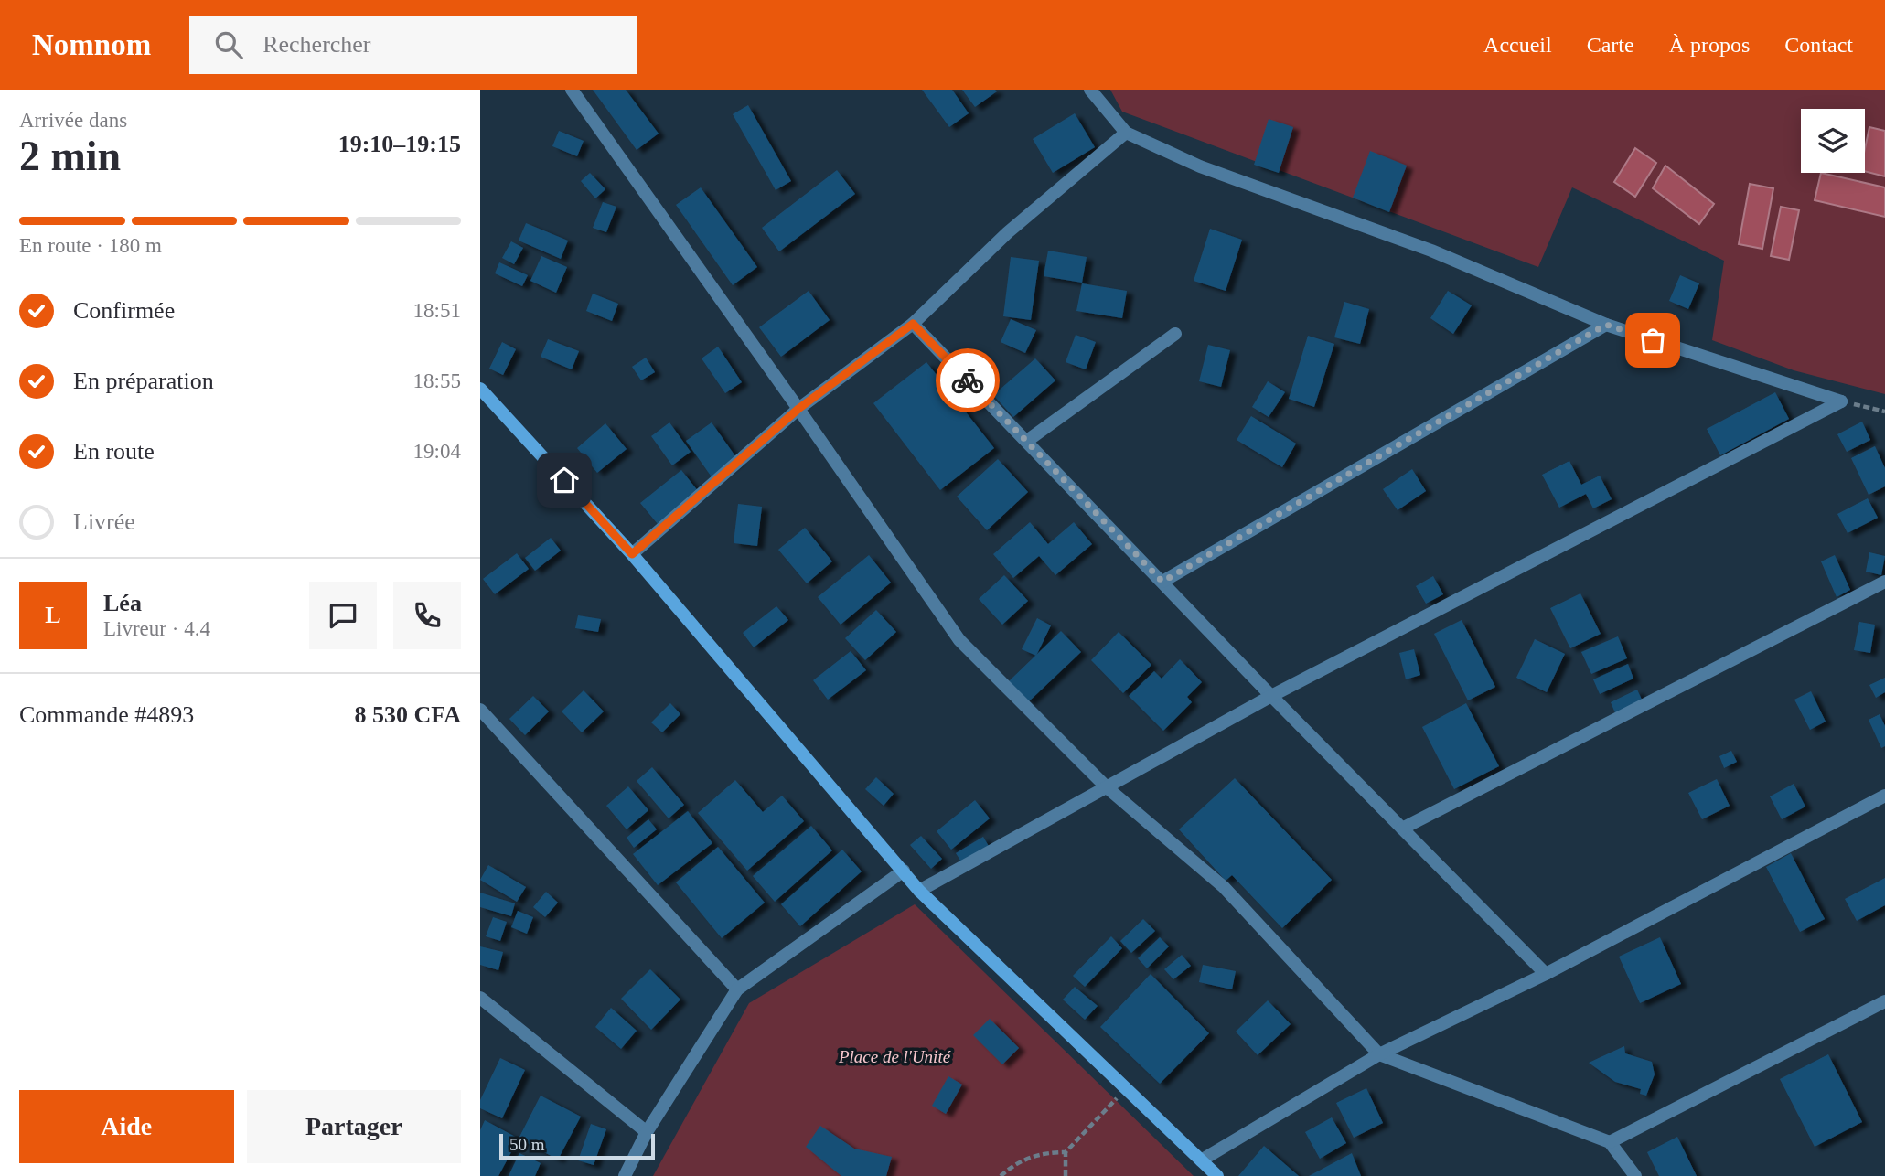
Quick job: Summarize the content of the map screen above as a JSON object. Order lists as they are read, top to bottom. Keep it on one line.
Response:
{"parks":["Place de l'Unité"],"scale_bar":"50 m","page":{"header":"Nomnom","search":"Rechercher","nav":["Accueil","Carte","À propos","Contact"],"heading":["2 min","Arrivée dans","19:10–19:15"],"panel":["Léa","Livreur · 4.4","Commande #4893","8 530 CFA"],"bar":"En route · 180 m","list":[["Confirmée","18:51"],["En préparation","18:55"],["En route","19:04"],"Livrée"],"round":"L","buttons":["Aide","Partager"],"scale":"50 m"}}
